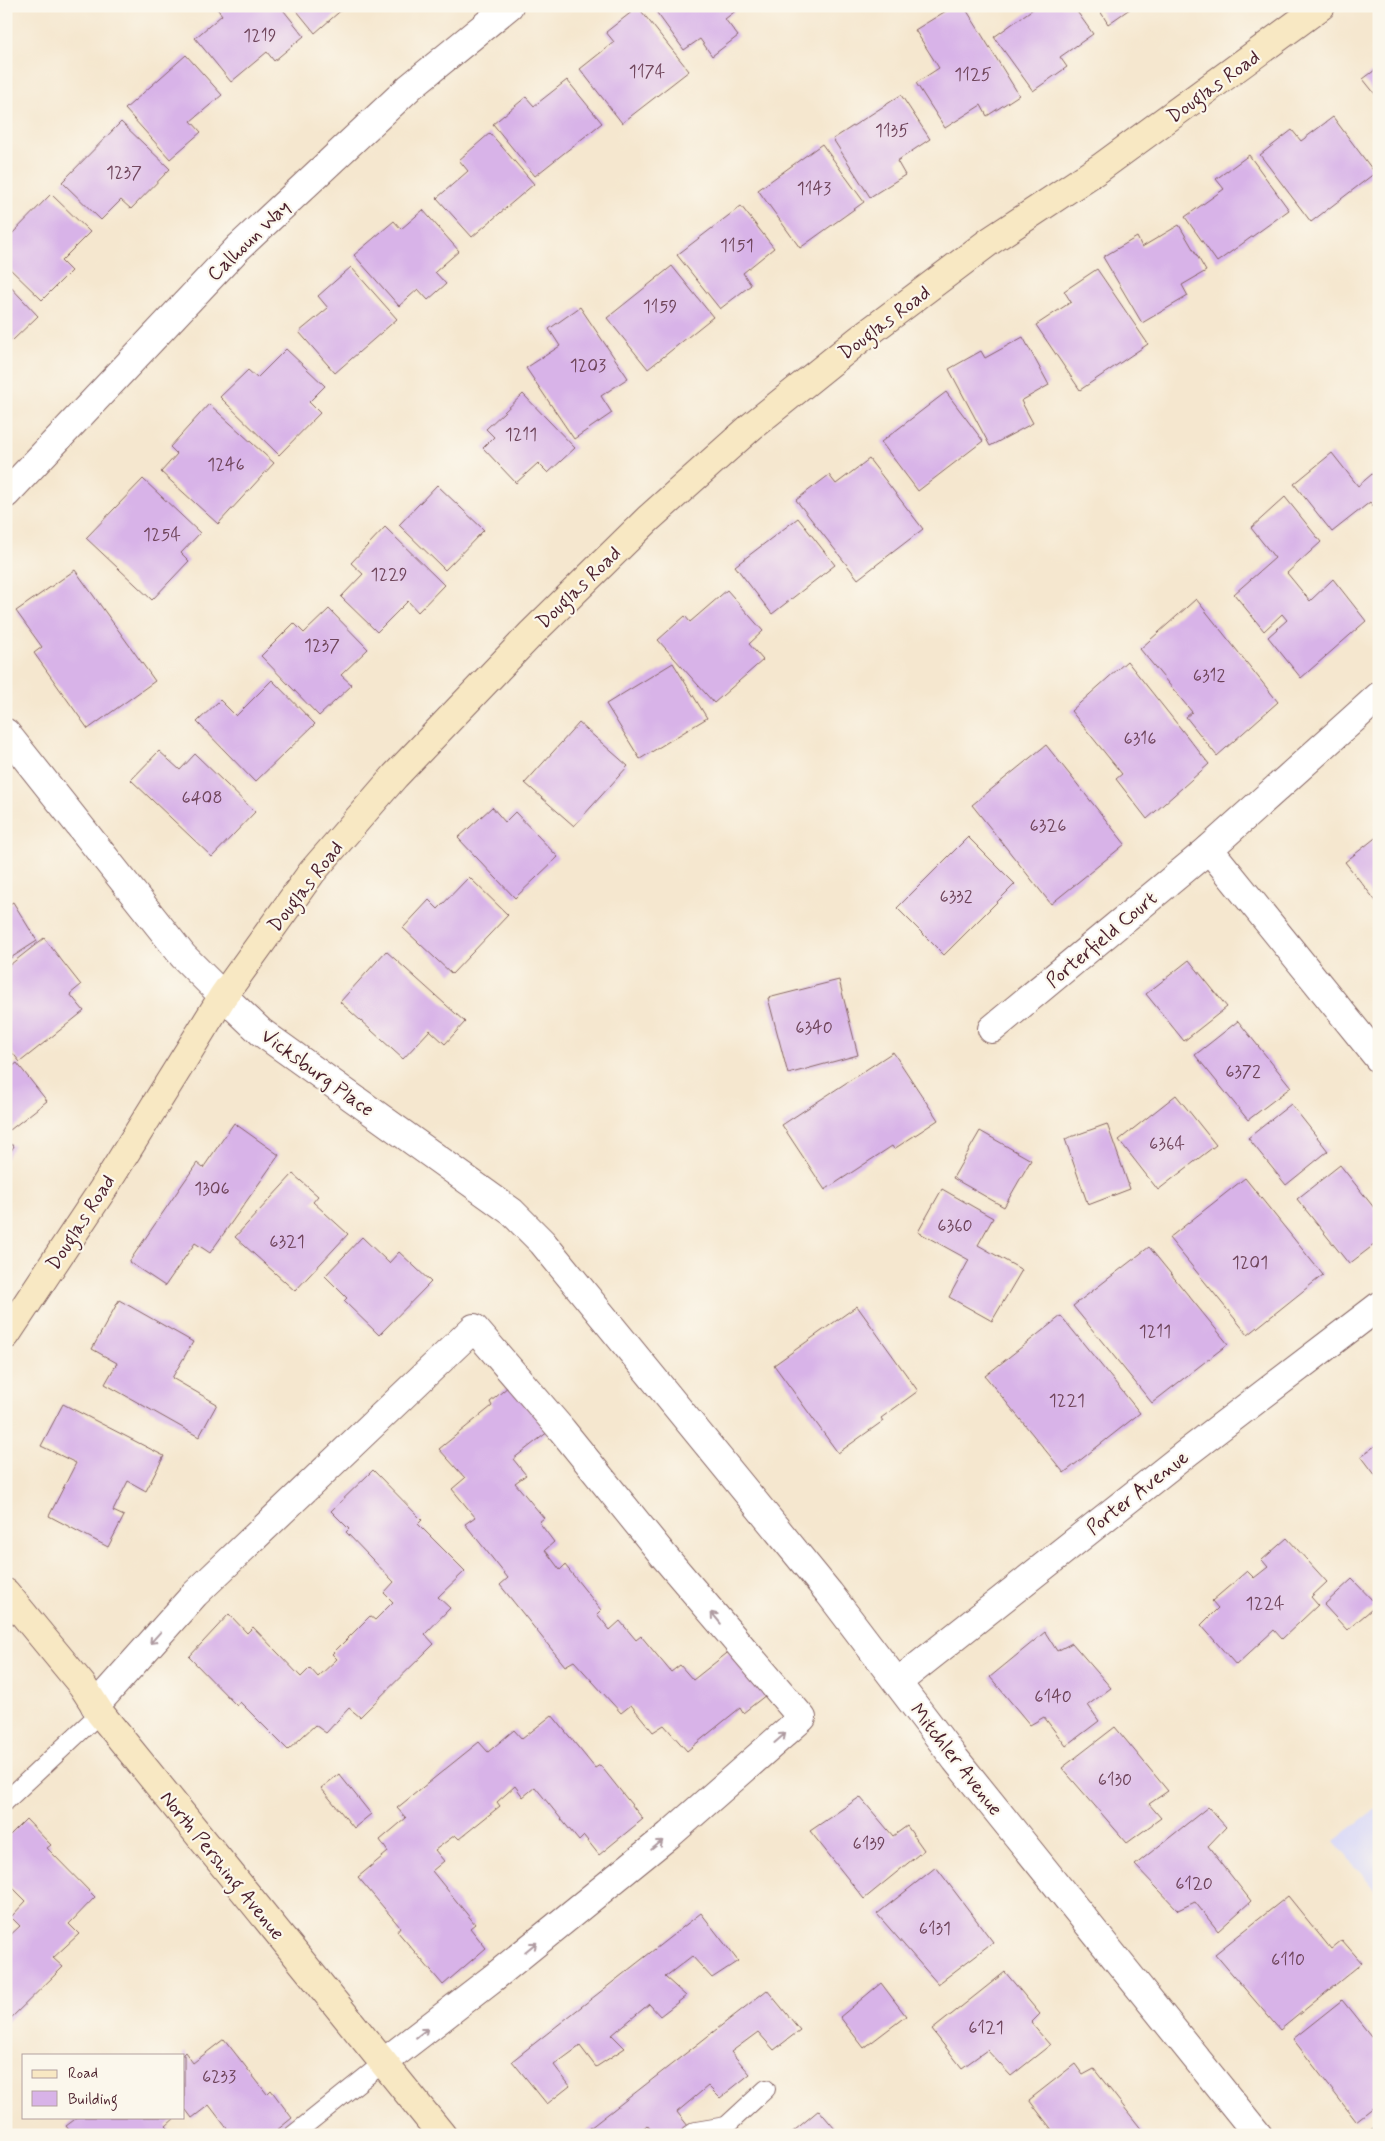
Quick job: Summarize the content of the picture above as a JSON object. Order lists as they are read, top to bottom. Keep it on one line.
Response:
{"streets":{"street":["Douglas Road","Calhoun Way","Porterfield Court","Vicksburg Place","Porter Avenue","Mitchler Avenue","North Pershing Avenue"]},"crossings":[["Douglas Road","Vicksburg Place"],["Vicksburg Place","Mitchler Avenue"],["Porter Avenue","Mitchler Avenue"]],"house_numbers":["1219","1174","1125","1135","1237","1143","1151","1159","1203","1211","1246","1254","1229","1237","6312","6316","6408","6326","6332","6340","6372","6364","1306","6360","6321","1201","1211","1221","1224","6140","6130","6139","6120","6131","6110","6121","6233"],"legend":["Road","Building"]}
